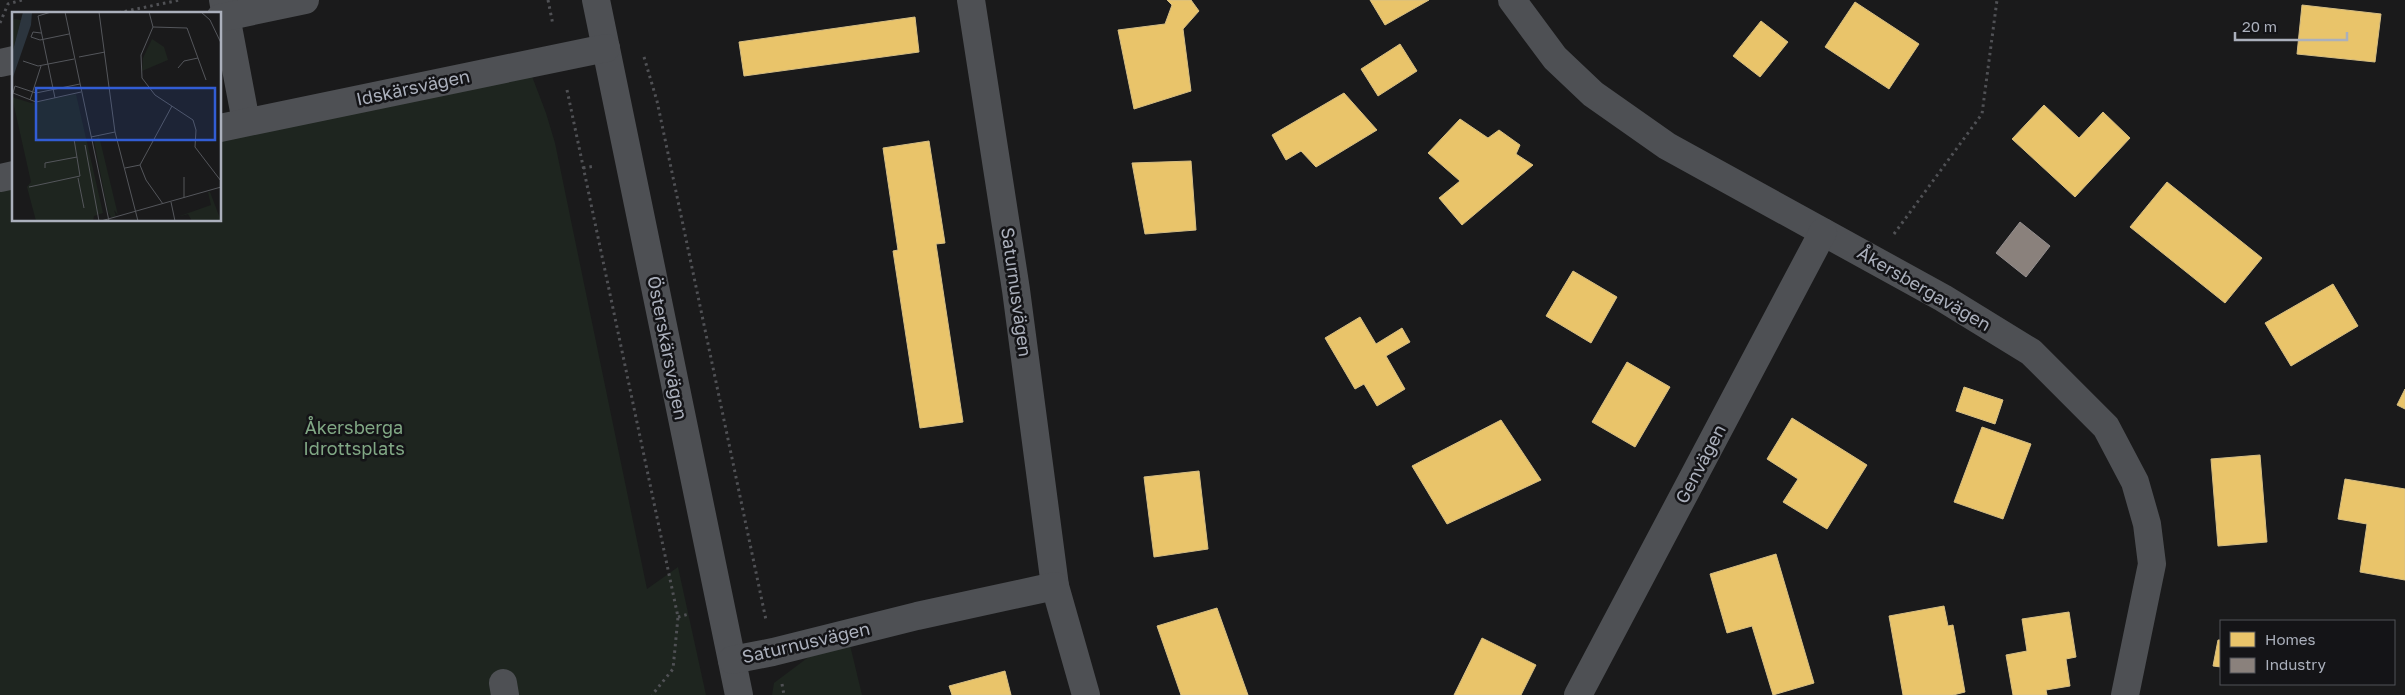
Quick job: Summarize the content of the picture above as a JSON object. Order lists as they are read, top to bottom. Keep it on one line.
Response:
{"streets":{"street":["Idskärsvägen","Åkersbergavägen","Saturnusvägen","Österskärsvägen","Genvägen"]},"crossings":[["Idskärsvägen","Österskärsvägen"],["Åkersbergavägen","Genvägen"],["Saturnusvägen","Österskärsvägen"]],"parks":["Åkersberga Idrottsplats"],"legend":["Homes","Industry"],"scale_bar":"20 m"}
